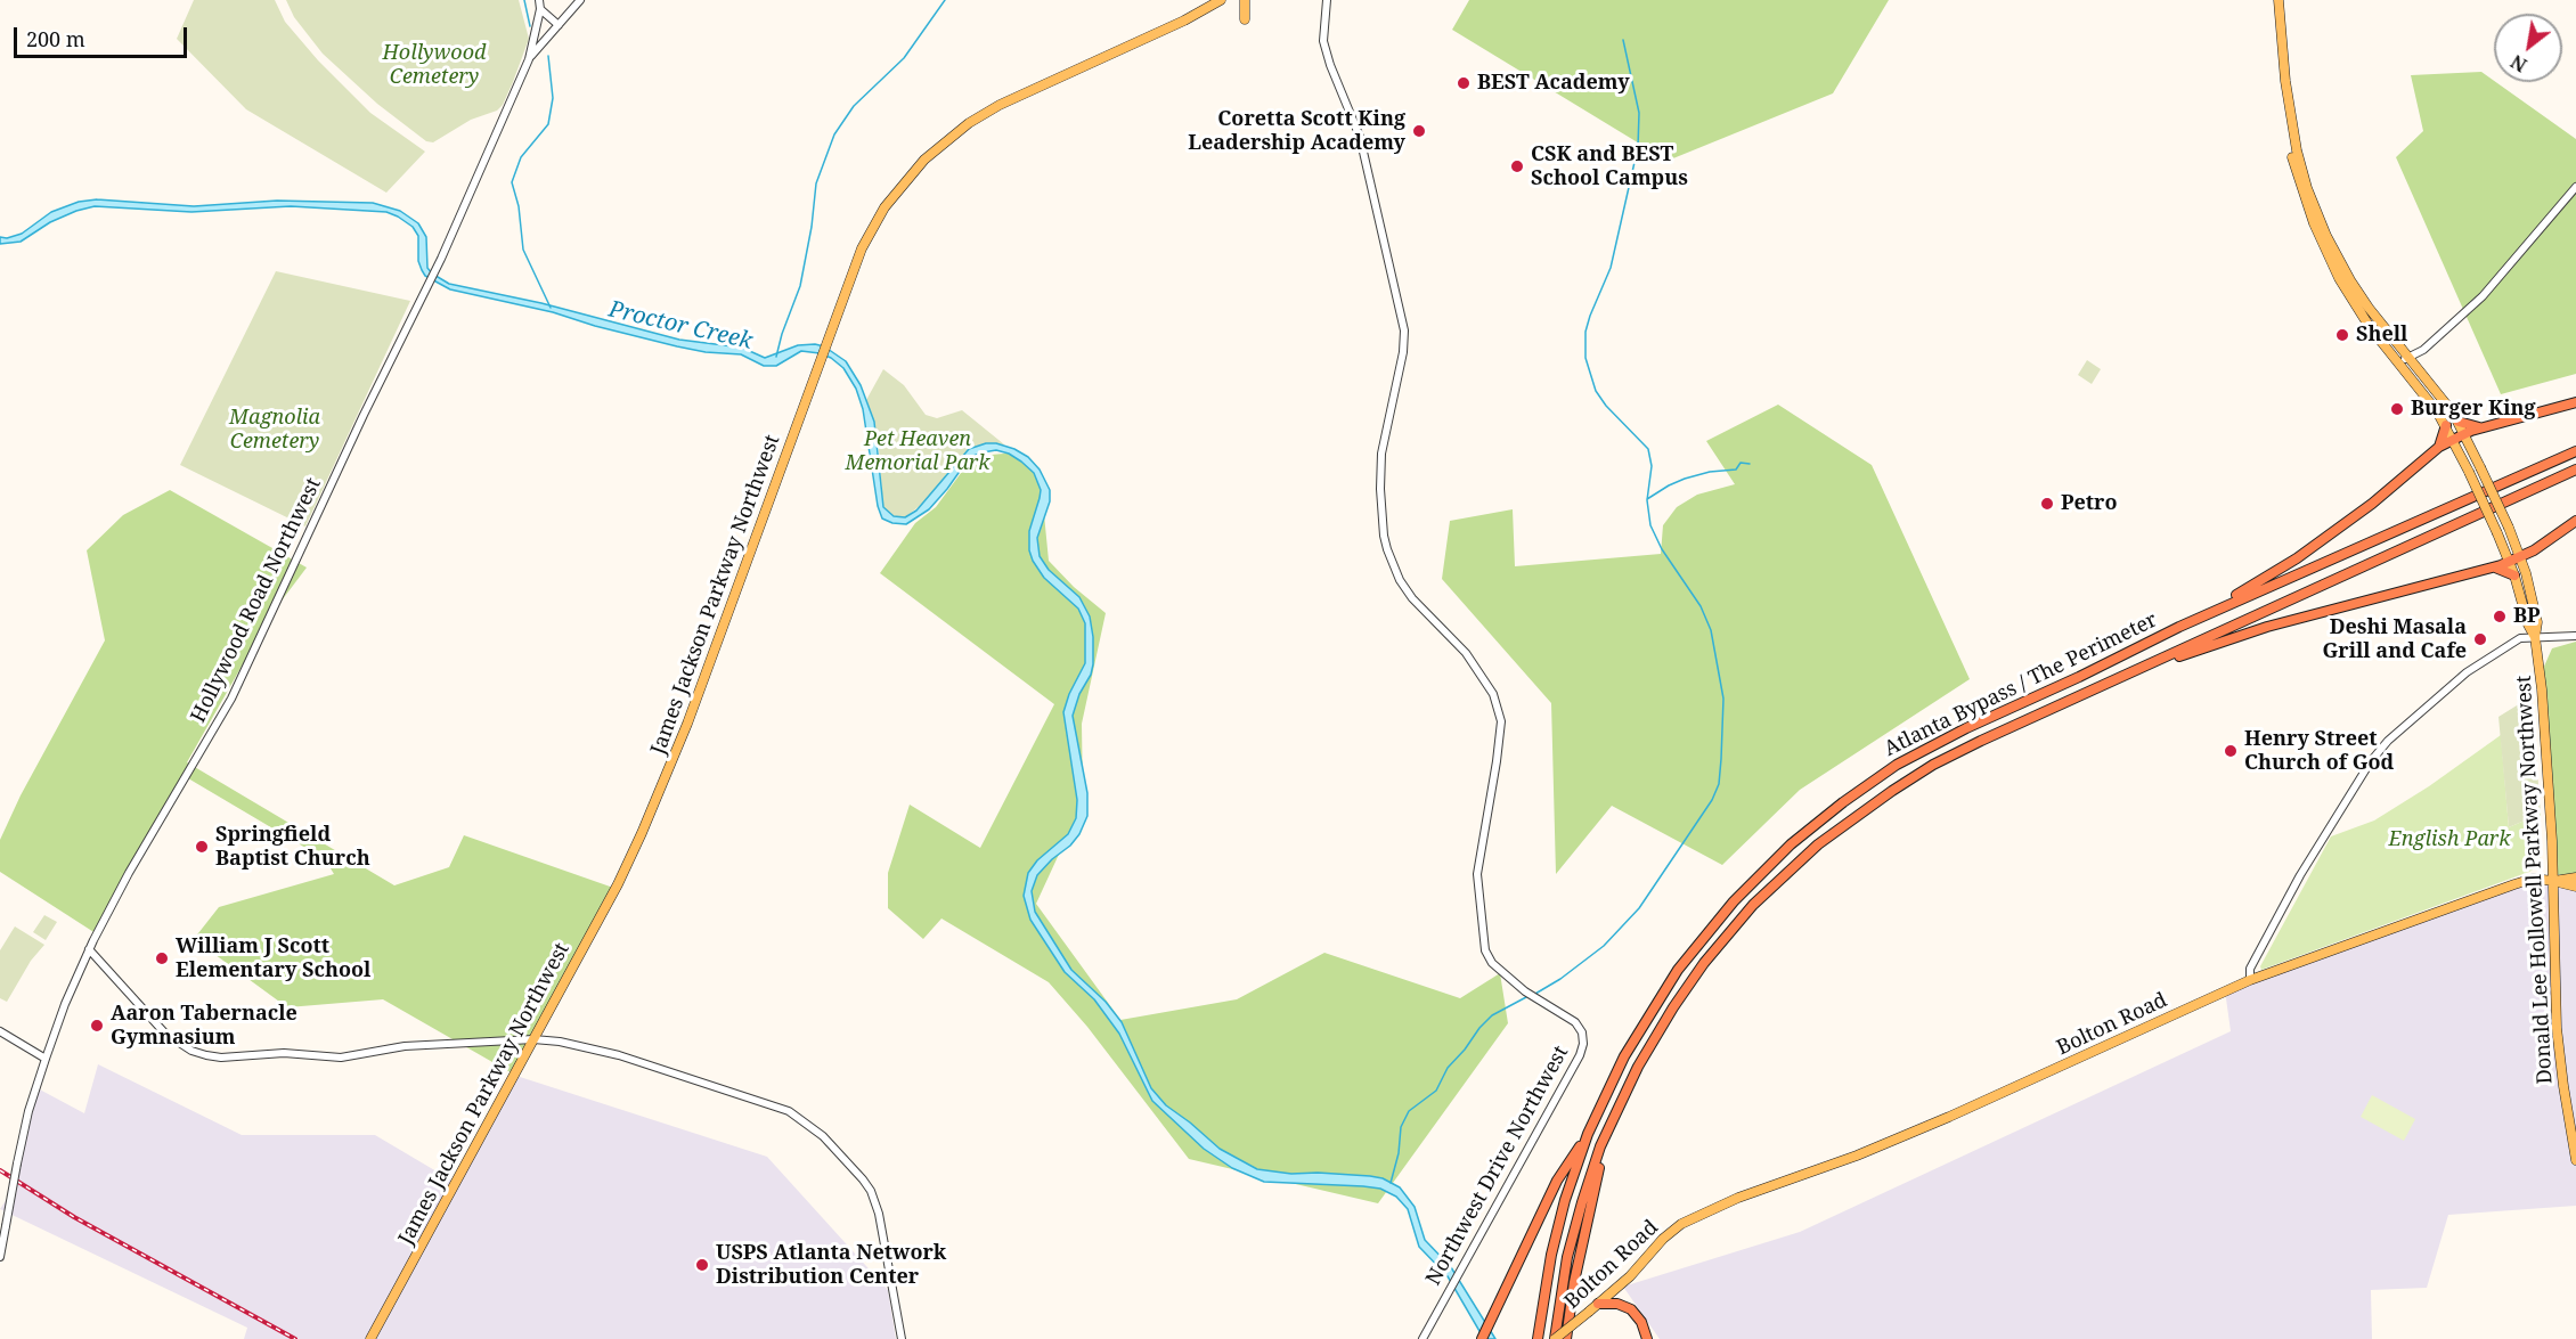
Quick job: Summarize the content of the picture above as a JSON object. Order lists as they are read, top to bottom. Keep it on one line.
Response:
{"streets":{"highway":["Atlanta Bypass / The Perimeter"],"main road":["James Jackson Parkway Northwest","Donald Lee Hollowell Parkway Northwest","Bolton Road"],"street":["Hollywood Road Northwest","Northwest Drive Northwest"]},"crossings":[["Atlanta Bypass / The Perimeter","Bolton Road"],["Donald Lee Hollowell Parkway Northwest","Bolton Road"]],"water":["Proctor Creek"],"parks":["Hollywood Cemetery","Magnolia Cemetery","Pet Heaven Memorial Park","English Park"],"places":["BEST Academy","Coretta Scott King Leadership Academy","CSK and BEST School Campus","Shell","Burger King","Petro","BP","Deshi Masala Grill and Cafe","Henry Street Church of God","Springfield Baptist Church","William J Scott Elementary School","Aaron Tabernacle Gymnasium","USPS Atlanta Network Distribution Center"],"scale_bar":"200 m","north":"bottom left"}
